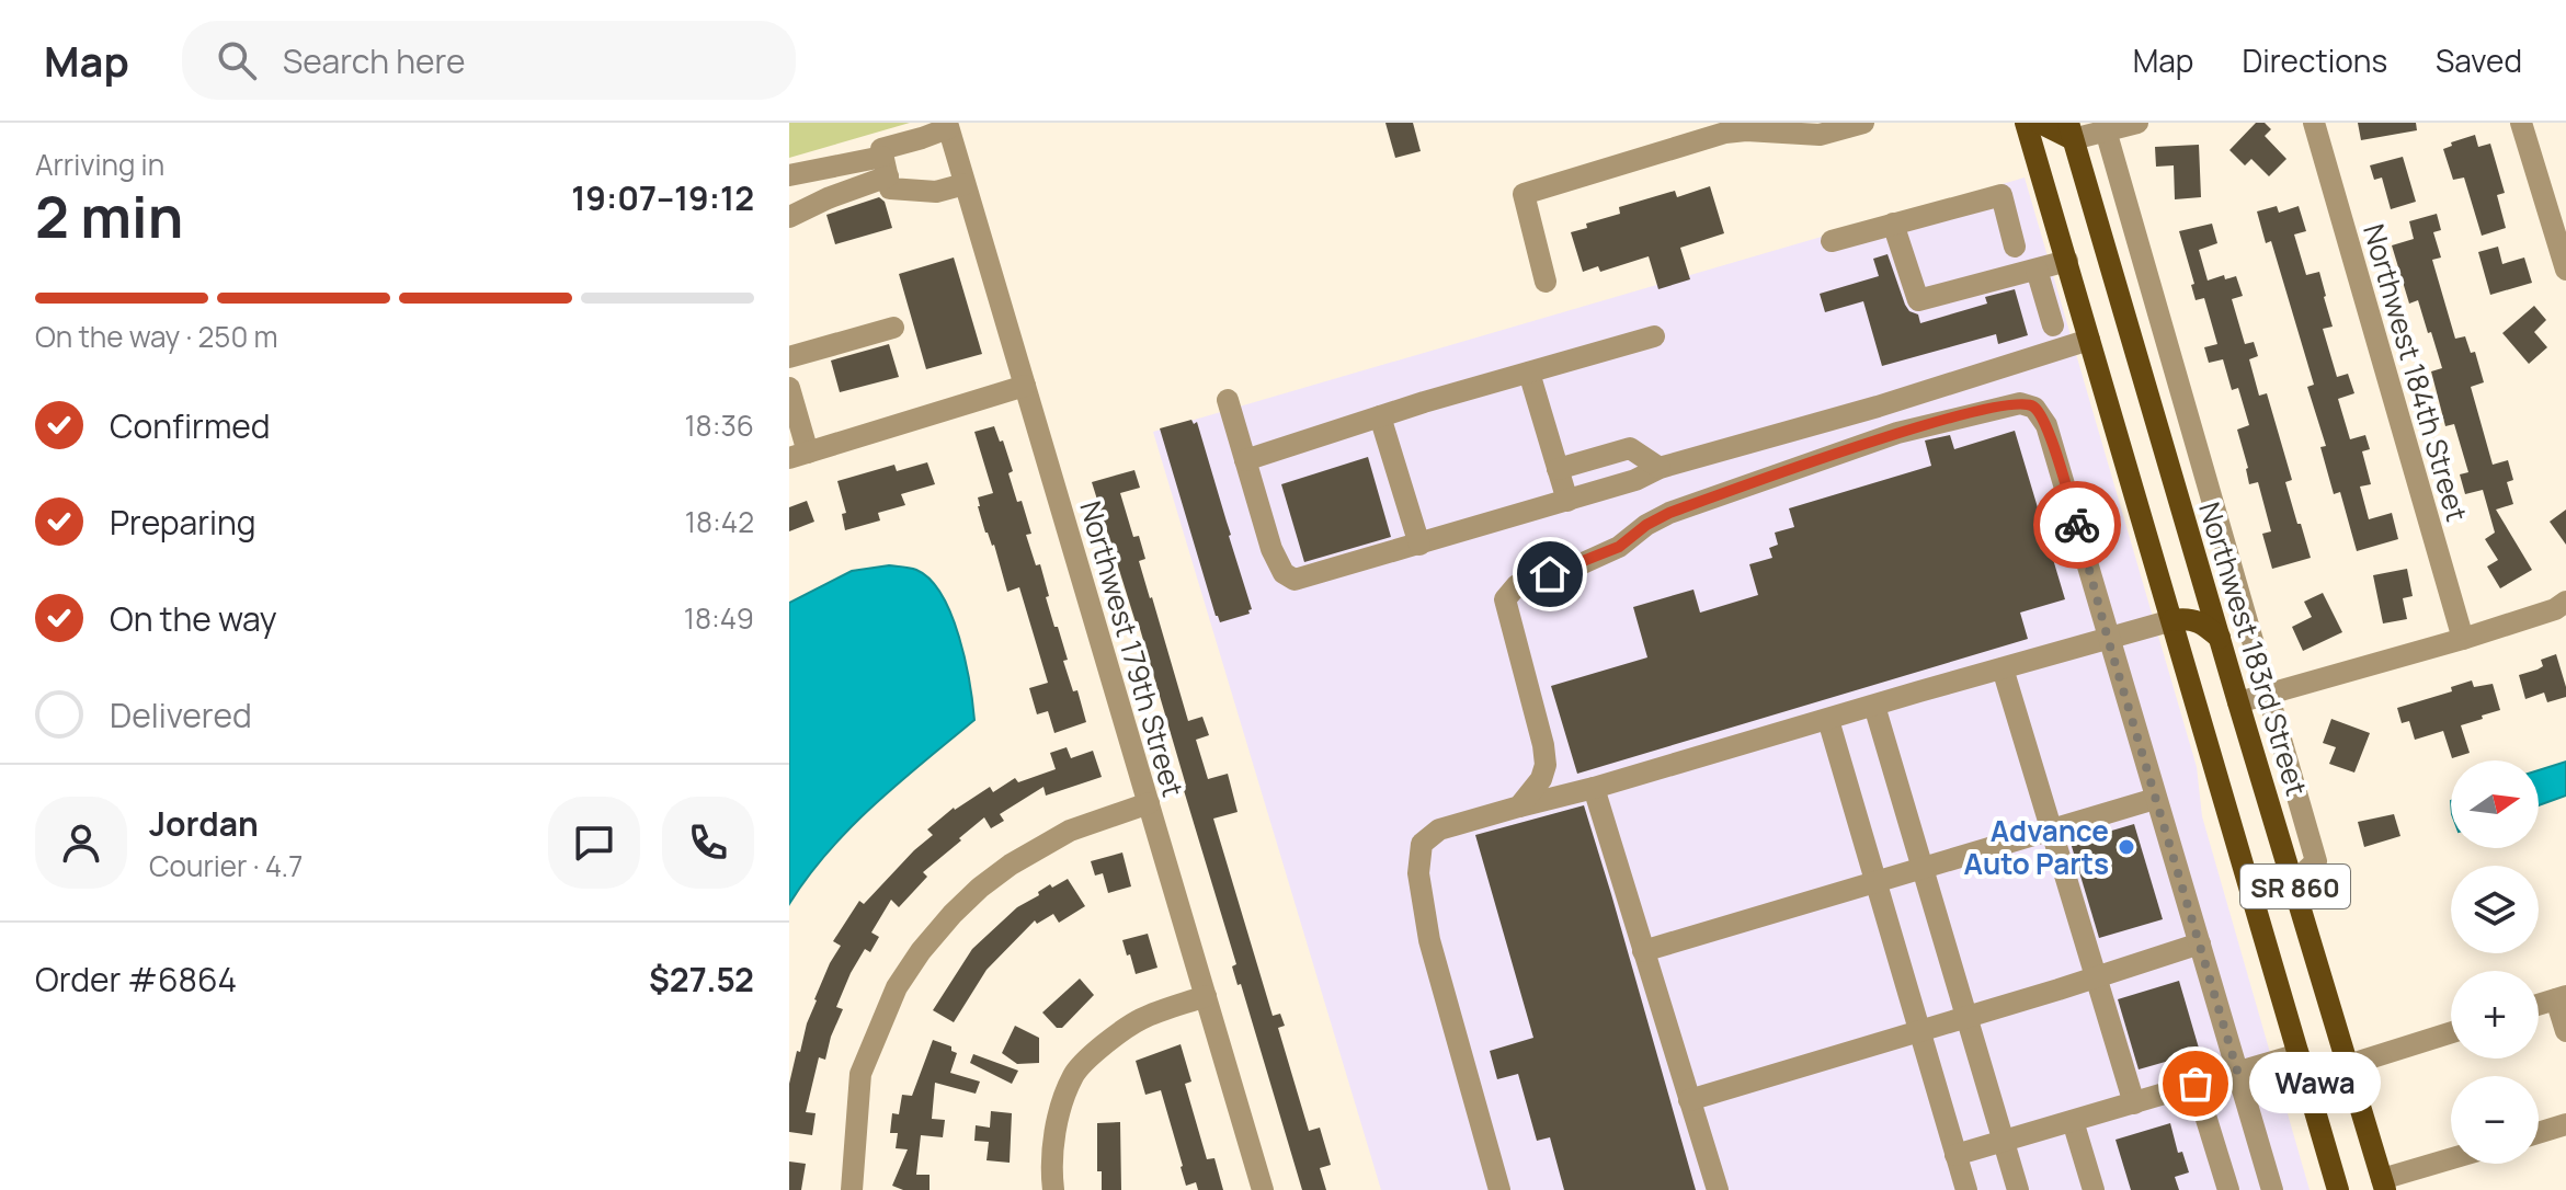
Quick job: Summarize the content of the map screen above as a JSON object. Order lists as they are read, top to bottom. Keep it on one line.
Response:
{"streets":{"main road":["Northwest 183rd Street","SR 860"],"street":["Northwest 184th Street","Northwest 179th Street"]},"places":["Advance Auto Parts","Wawa"],"north":"right","page":{"header":"Map","search":"Search here","nav":["Map","Directions","Saved"],"heading":["2 min","Arriving in","19:07–19:12"],"panel":["Jordan","Courier · 4.7","Order #6864","$27.52"],"bar":"On the way · 250 m","list":[["Confirmed","18:36"],["Preparing","18:42"],["On the way","18:49"],"Delivered"],"map_buttons":["+","−"],"bubble":"Wawa"}}
